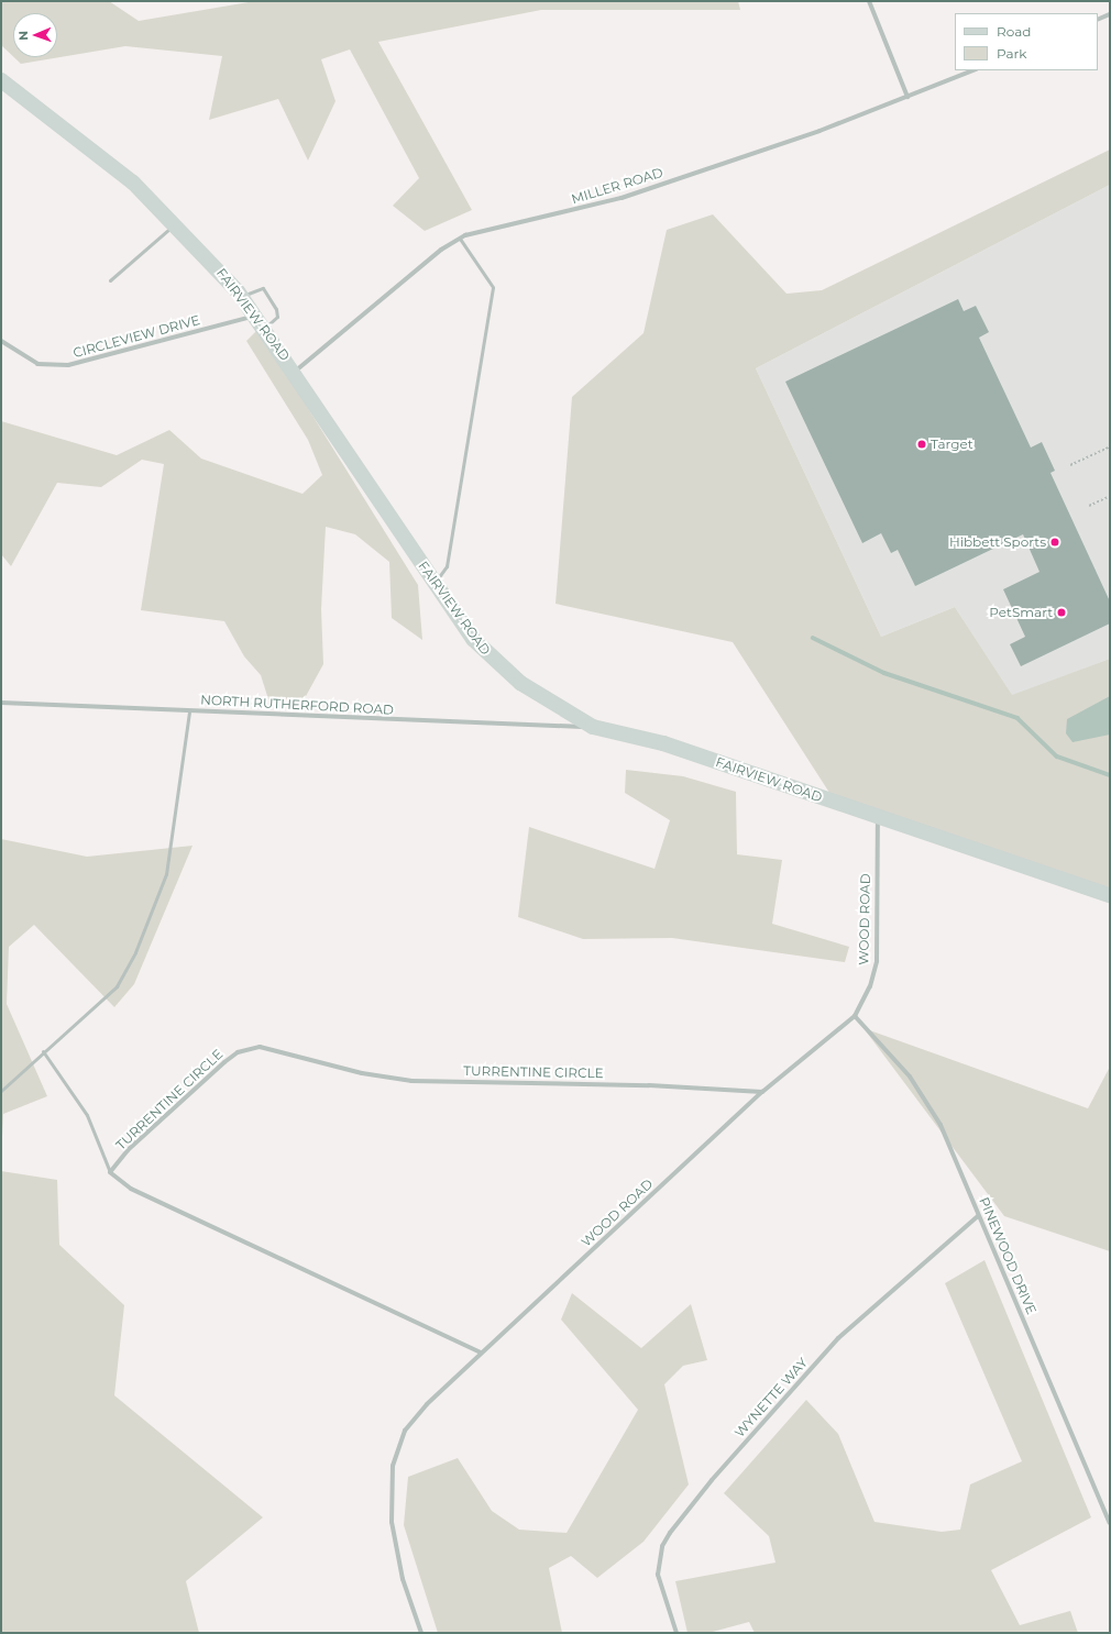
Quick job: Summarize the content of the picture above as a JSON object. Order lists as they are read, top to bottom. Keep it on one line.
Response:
{"streets":{"street":["MILLER ROAD","FAIRVIEW ROAD","CIRCLEVIEW DRIVE","NORTH RUTHERFORD ROAD","WOOD ROAD","TURRENTINE CIRCLE","PINEWOOD DRIVE","WYNETTE WAY"]},"crossings":[["MILLER ROAD","FAIRVIEW ROAD"],["FAIRVIEW ROAD","CIRCLEVIEW DRIVE"],["FAIRVIEW ROAD","NORTH RUTHERFORD ROAD"],["FAIRVIEW ROAD","WOOD ROAD"],["WOOD ROAD","TURRENTINE CIRCLE"],["WOOD ROAD","PINEWOOD DRIVE"],["PINEWOOD DRIVE","WYNETTE WAY"]],"places":["Target","Hibbett Sports","PetSmart"],"legend":["Road","Park"],"north":"left"}
